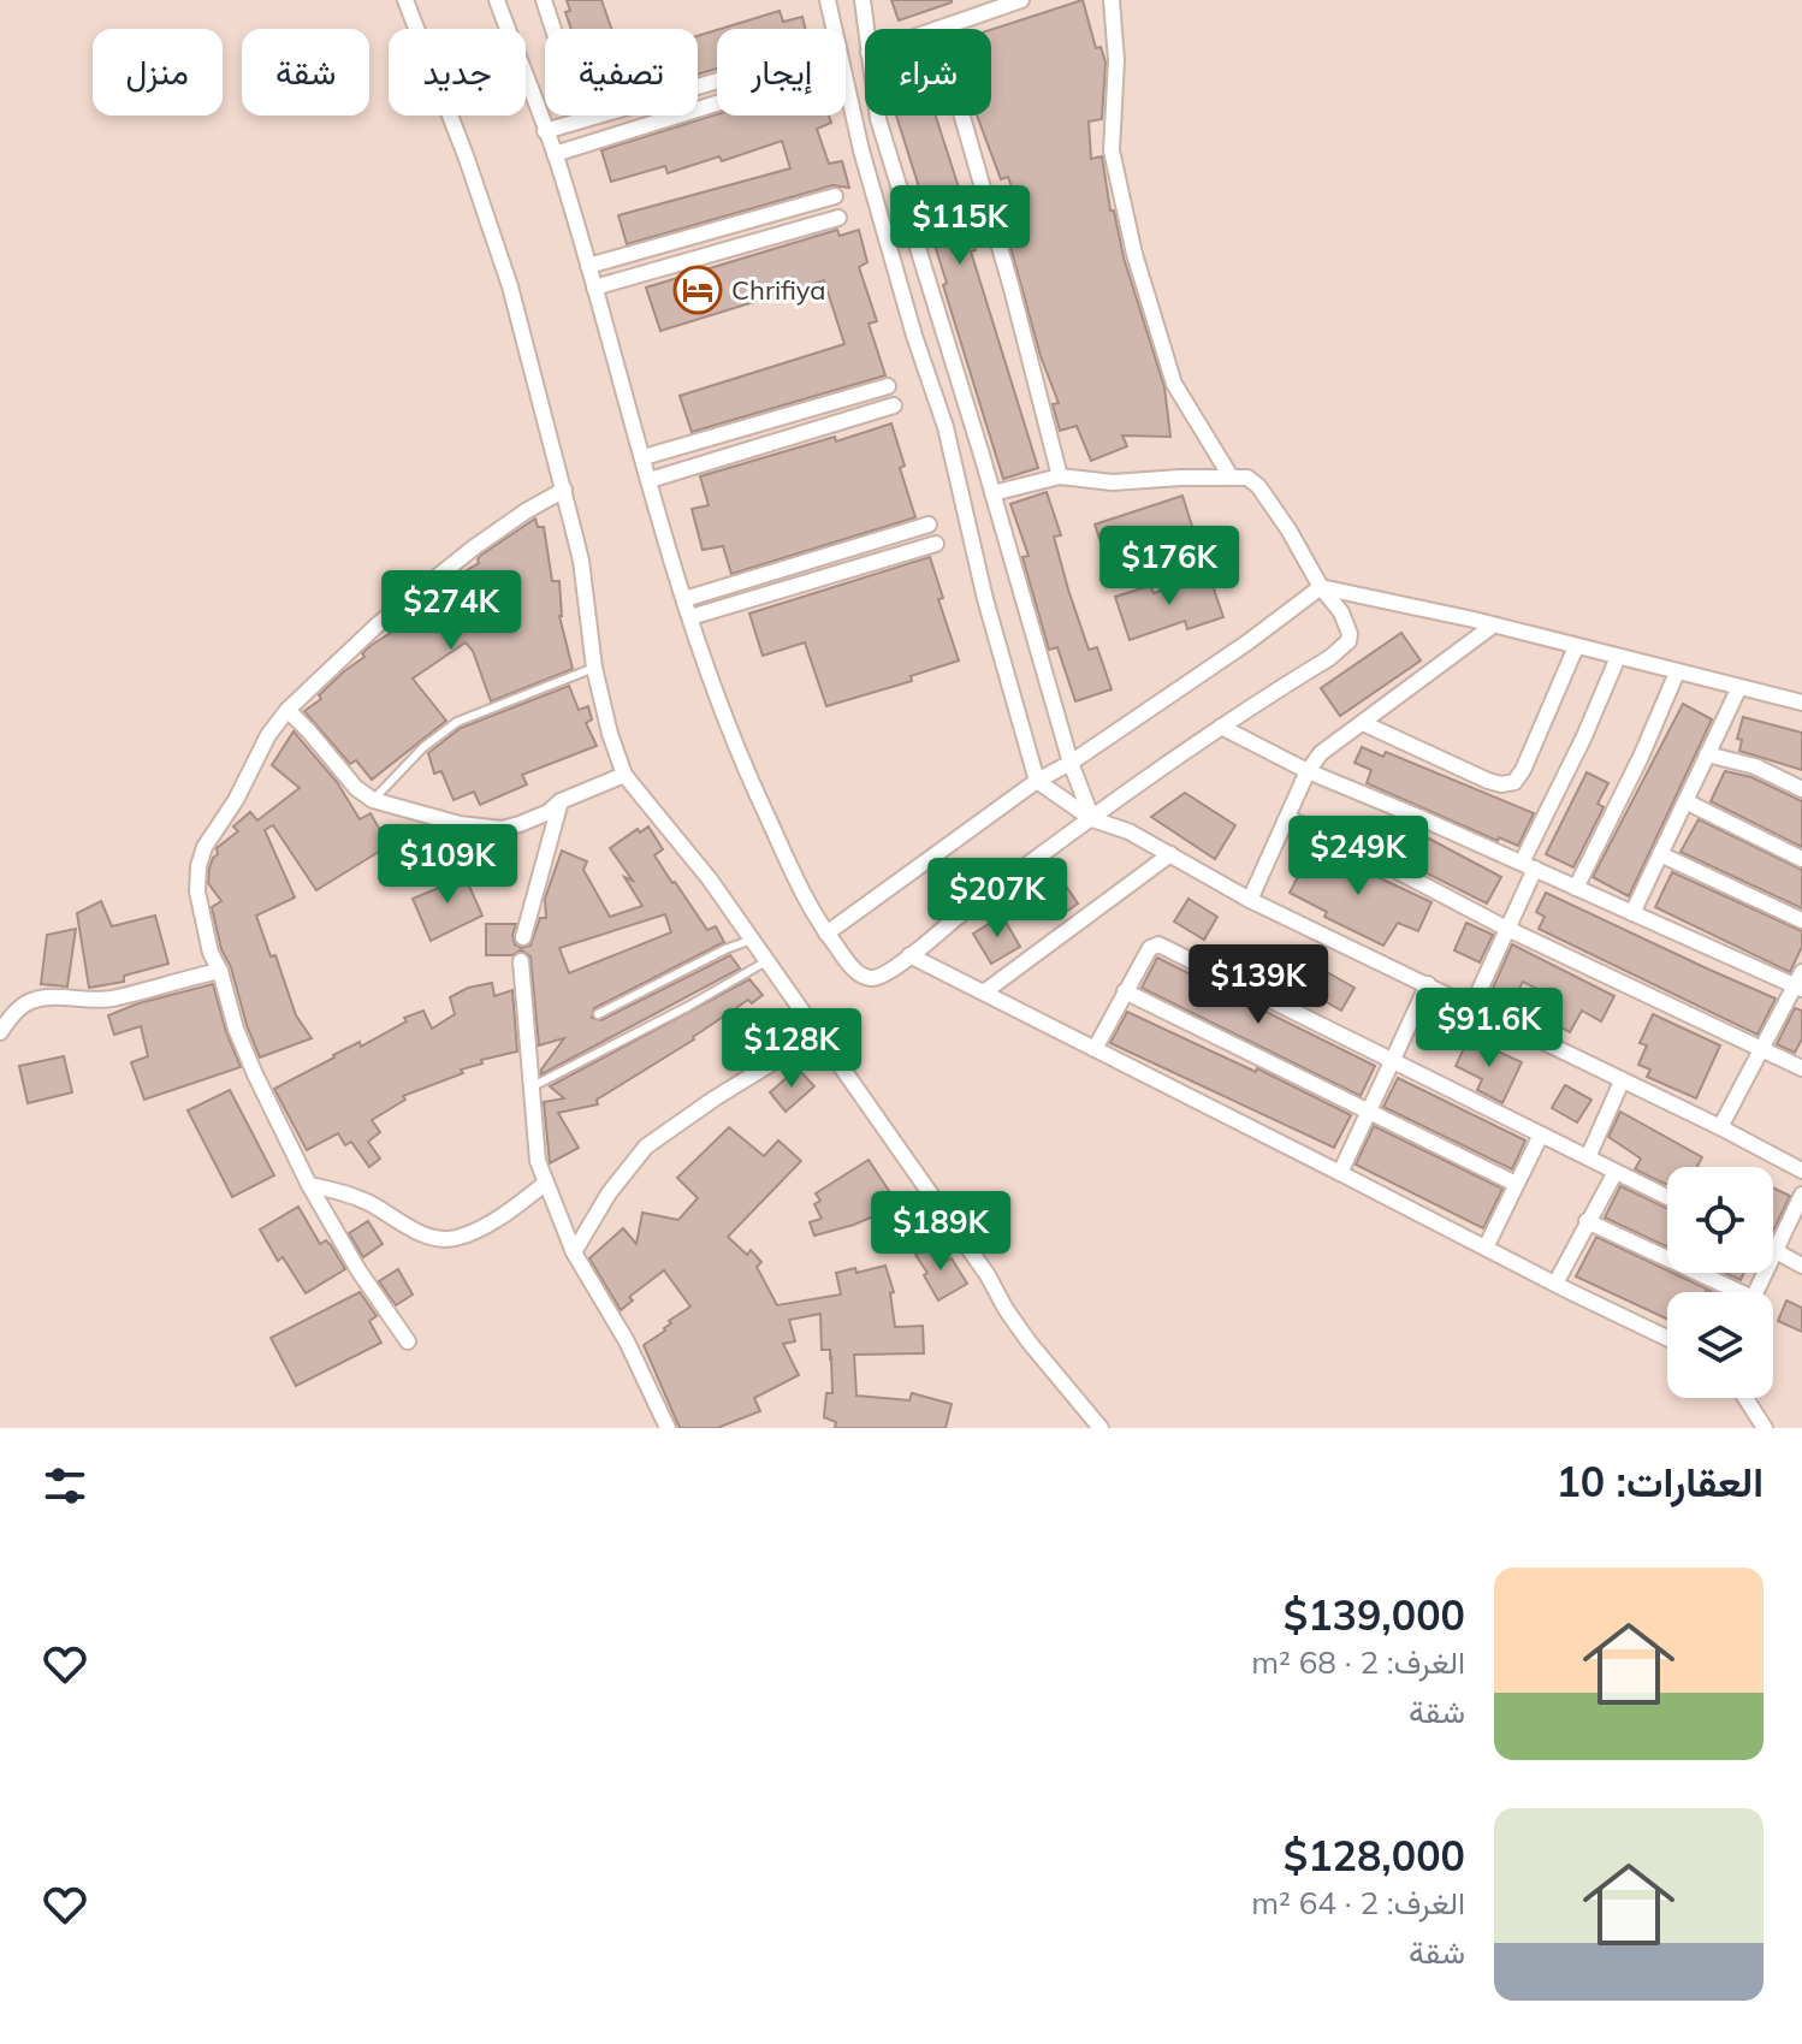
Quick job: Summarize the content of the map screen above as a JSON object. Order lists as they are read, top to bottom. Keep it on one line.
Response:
{"places":{"hotel":["Chrifiya"]},"page":{"chip":["شراء","إيجار","تصفية","جديد","شقة","منزل"],"price":["$115K","$176K","$274K","$249K","$109K","$207K","$139K","$91.6K","$128K","$189K"],"heading":"العقارات: 10","list":[{"name":"$139,000","note":"الغرف: 2 · 68 m² · شقة"},{"name":"$128,000","note":"الغرف: 2 · 64 m² · شقة"}]}}
